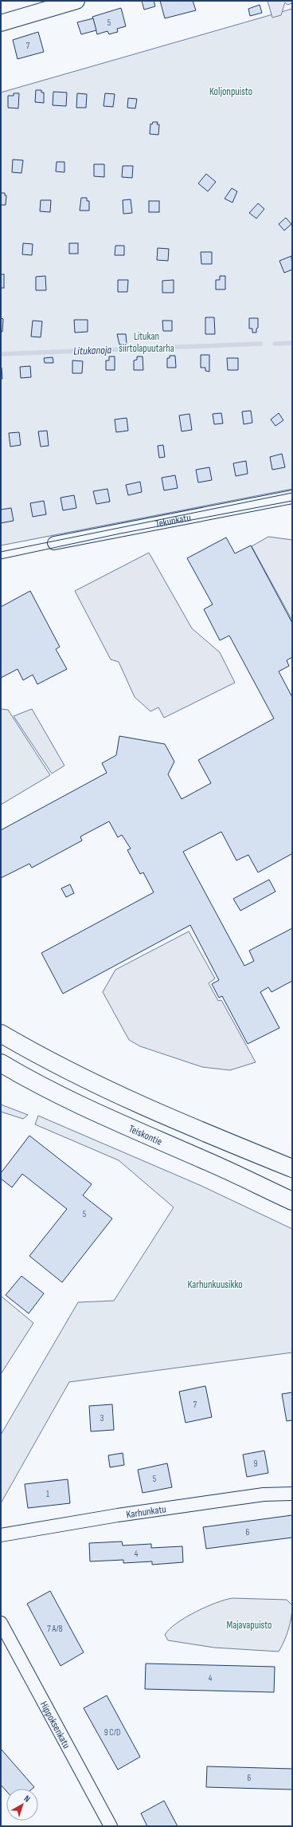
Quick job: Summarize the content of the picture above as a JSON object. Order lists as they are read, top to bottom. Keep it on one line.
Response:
{"streets":{"highway":["Teiskontie"],"street":["Tekunkatu","Karhunkatu","Hippoksenkatu"]},"water":["Litukanoja"],"parks":["Koljonpuisto","Litukan siirtolapuutarha","Karhunkuusikko","Majavapuisto"],"house_numbers":["5","7","5","7","3","9","5","1","6","4","7 A/B","4","9 C/D","6"],"north":"top right"}
